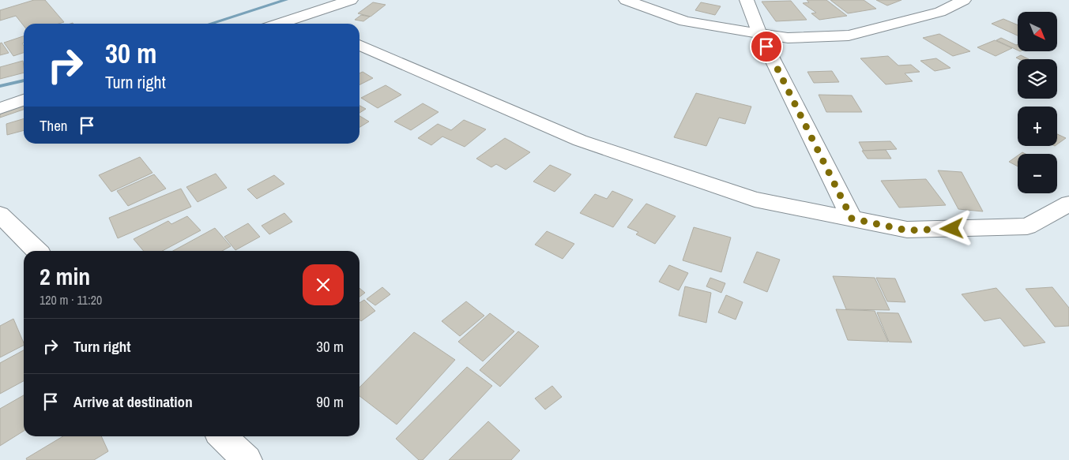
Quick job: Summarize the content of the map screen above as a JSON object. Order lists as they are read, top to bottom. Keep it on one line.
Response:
{"north":"bottom right","page":{"map_buttons":["+","−"],"turn":["30 m","Turn right"],"then":"Then","heading":["2 min","120 m · 11:20"],"list":[{"name":"Turn right","value":"30 m"},{"name":"Arrive at destination","value":"90 m"}]}}
